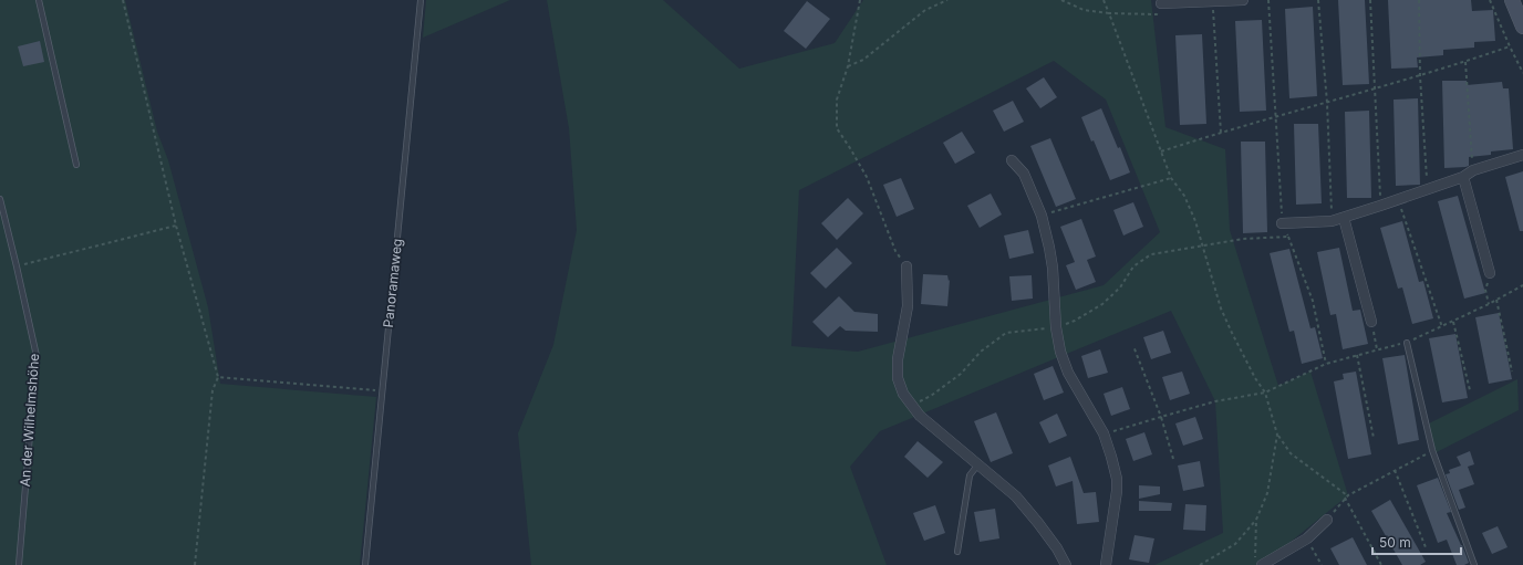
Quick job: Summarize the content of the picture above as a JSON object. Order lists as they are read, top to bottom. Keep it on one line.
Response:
{"streets":{"lane":["Panoramaweg","An der Wilhelmshöhe"]},"scale_bar":"50 m"}
